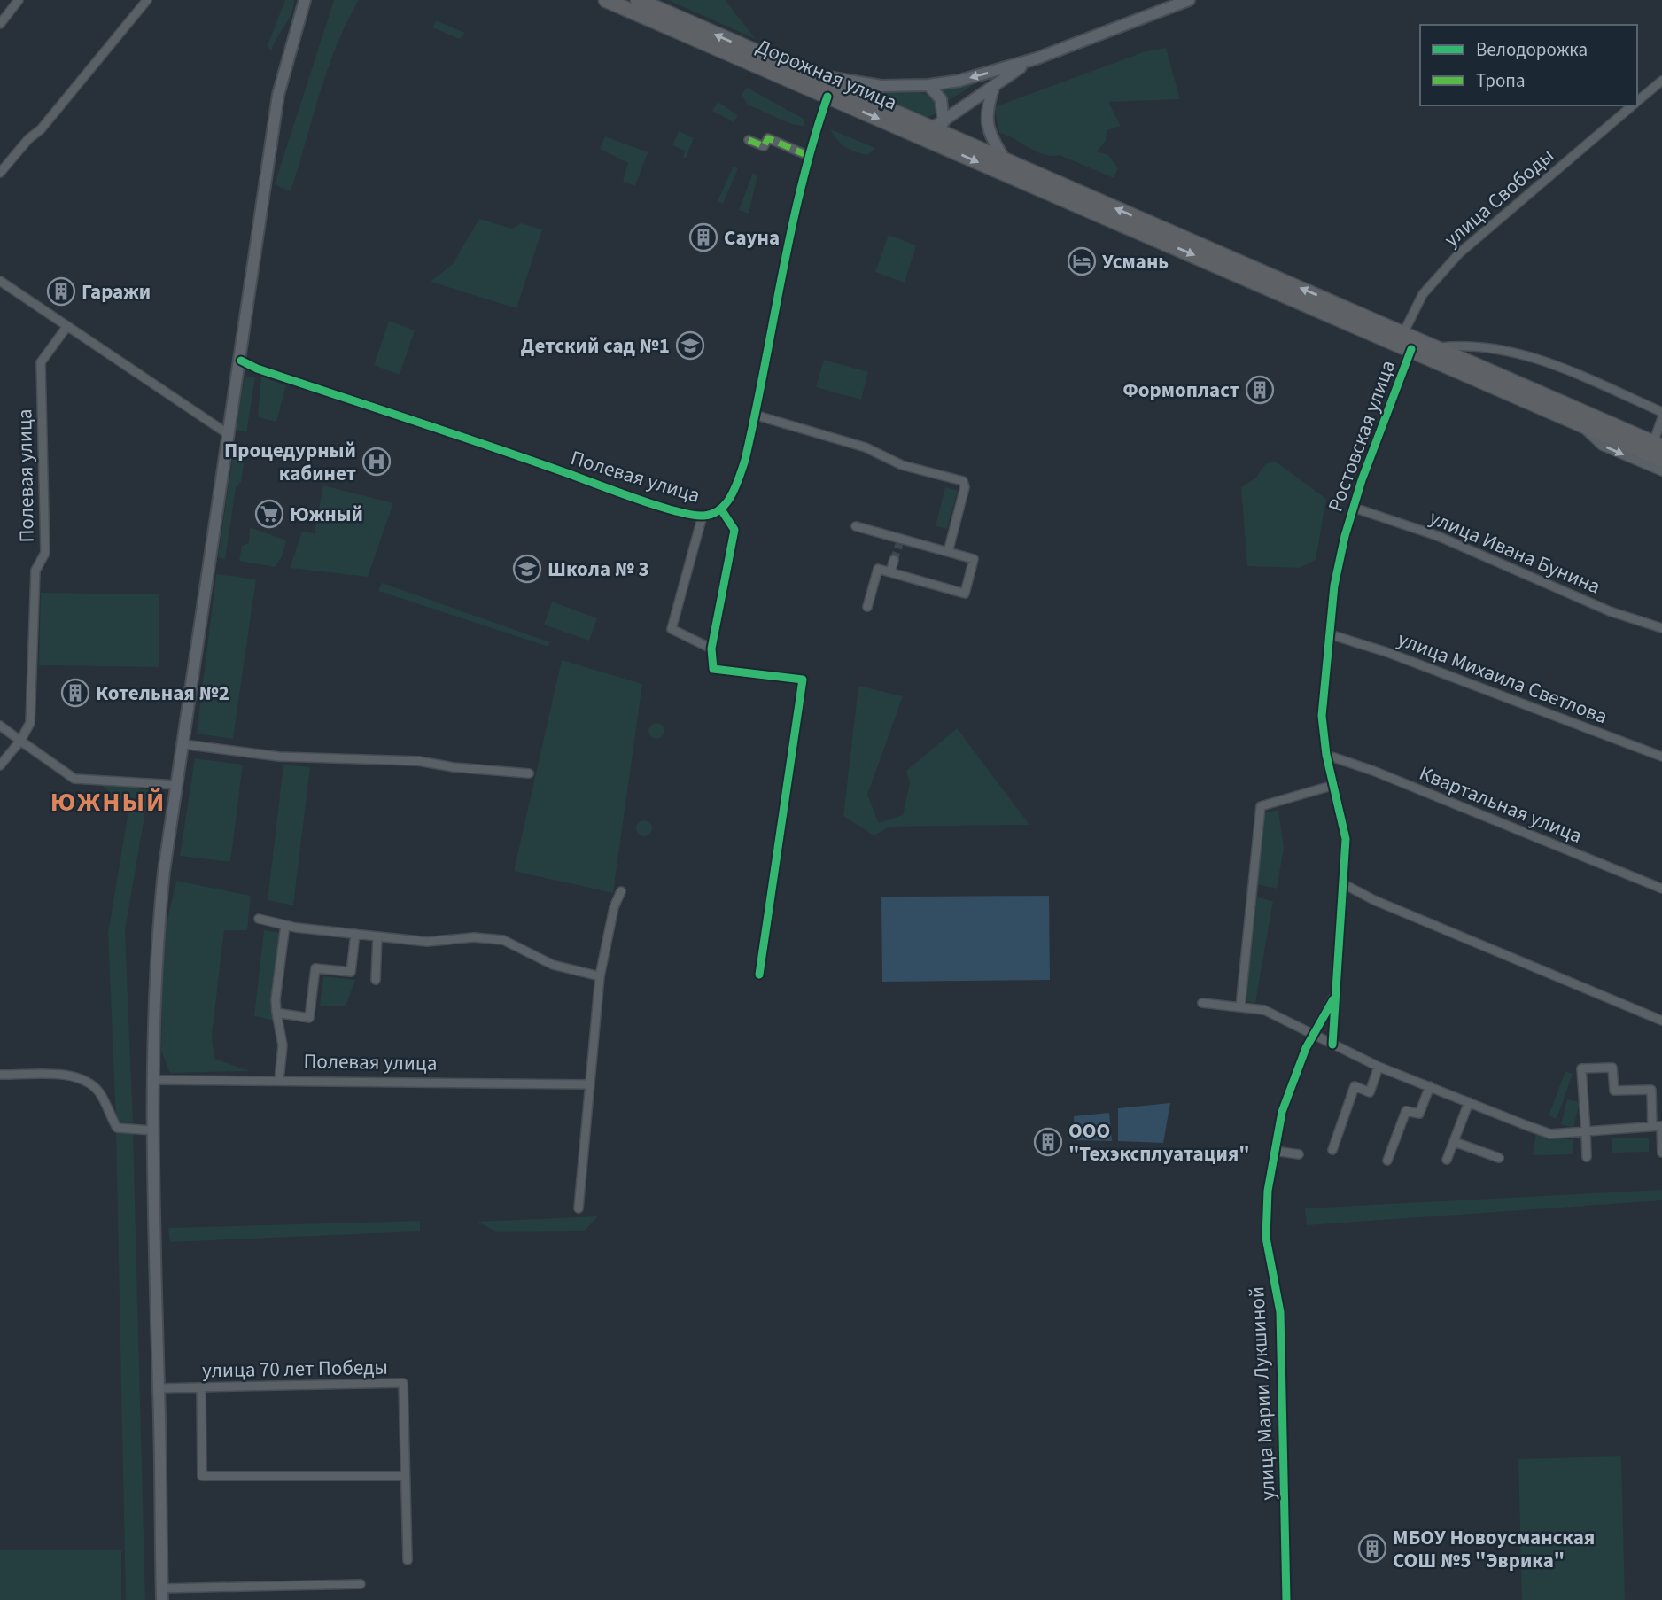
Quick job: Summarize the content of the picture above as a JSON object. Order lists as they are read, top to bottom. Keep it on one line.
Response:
{"streets":{"highway":["Дорожная улица","Ростовская улица"],"street":["улица Свободы","Полевая улица","улица Ивана Бунина","улица Михаила Светлова","Квартальная улица","улица 70 лет Победы","улица Марии Лукшиной"]},"crossings":[["Дорожная улица","Ростовская улица"],["Дорожная улица","Полевая улица"],["Ростовская улица","улица Ивана Бунина"],["Ростовская улица","улица Михаила Светлова"],["Ростовская улица","Квартальная улица"],["Ростовская улица","улица Марии Лукшиной"]],"districts":["ЮЖНЫЙ"],"places":{"building":["Сауна","Гаражи","Формопласт","Котельная №2","ООО \"Техэксплуатация\"","МБОУ Новоусманская СОШ №5 \"Эврика\""],"hotel":["Усмань"],"school or university":["Детский сад №1","Школа № 3"],"hospital":["Процедурный кабинет"],"supermarket":["Южный"]},"legend":["Велодорожка","Тропа"]}
